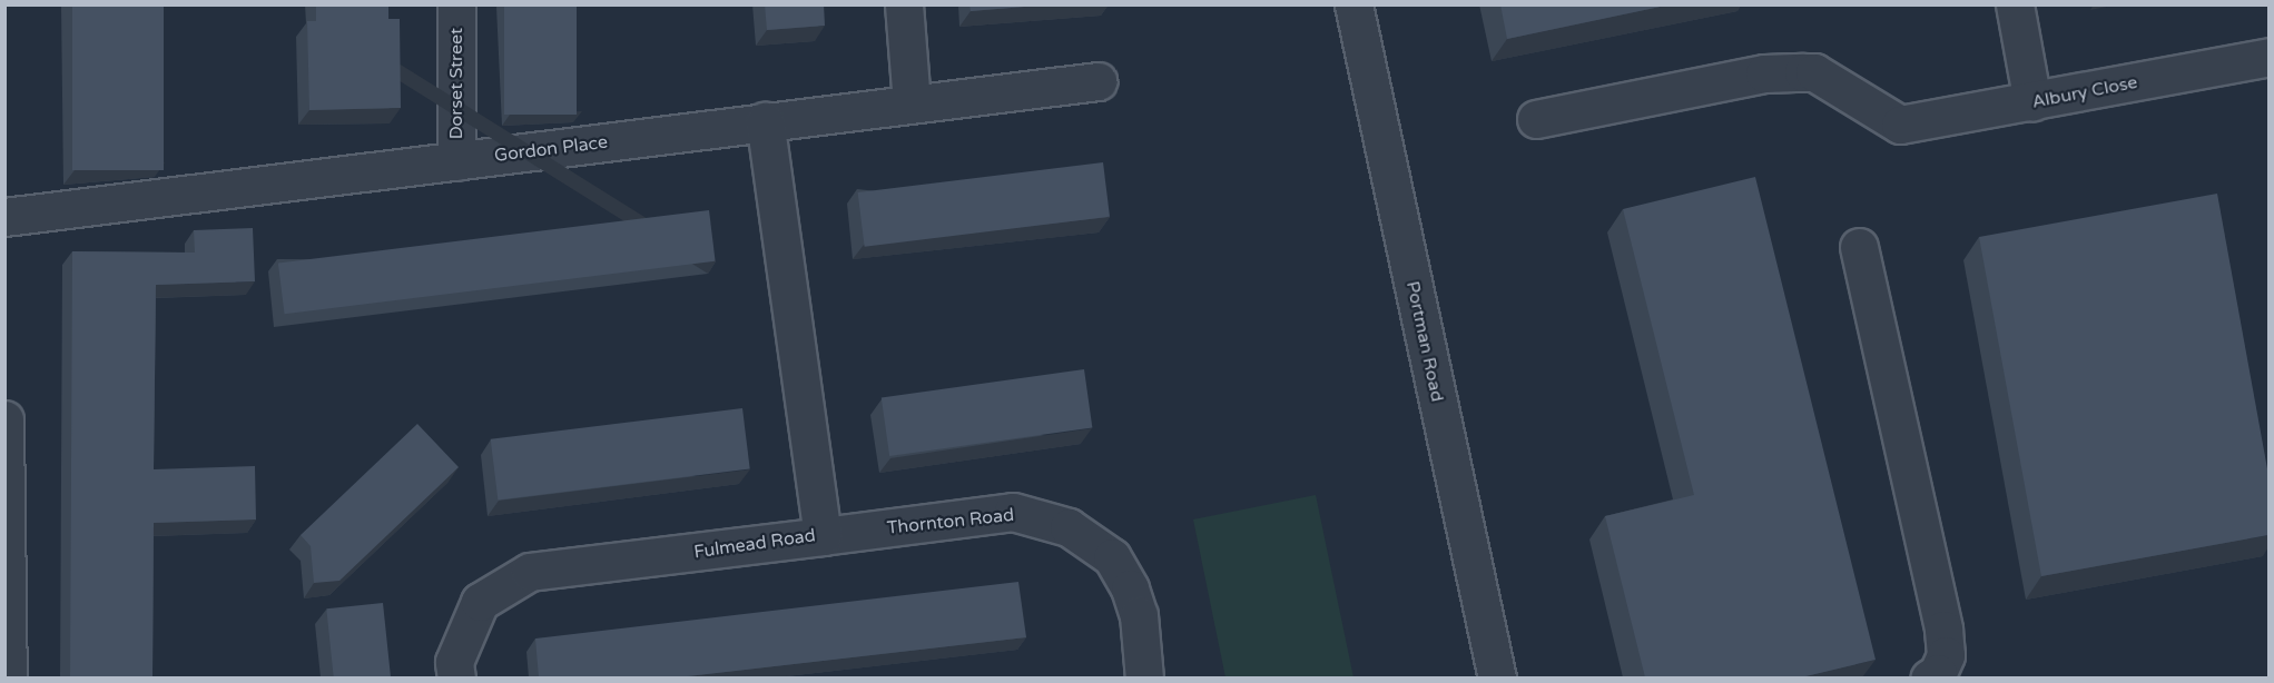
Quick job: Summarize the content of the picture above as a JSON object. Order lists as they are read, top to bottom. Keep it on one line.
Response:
{"streets":{"street":["Dorset Street","Albury Close","Gordon Place","Portman Road","Thornton Road","Fulmead Road"]},"crossings":[["Dorset Street","Gordon Place"],["Gordon Place","Fulmead Road"],["Thornton Road","Fulmead Road"]]}
